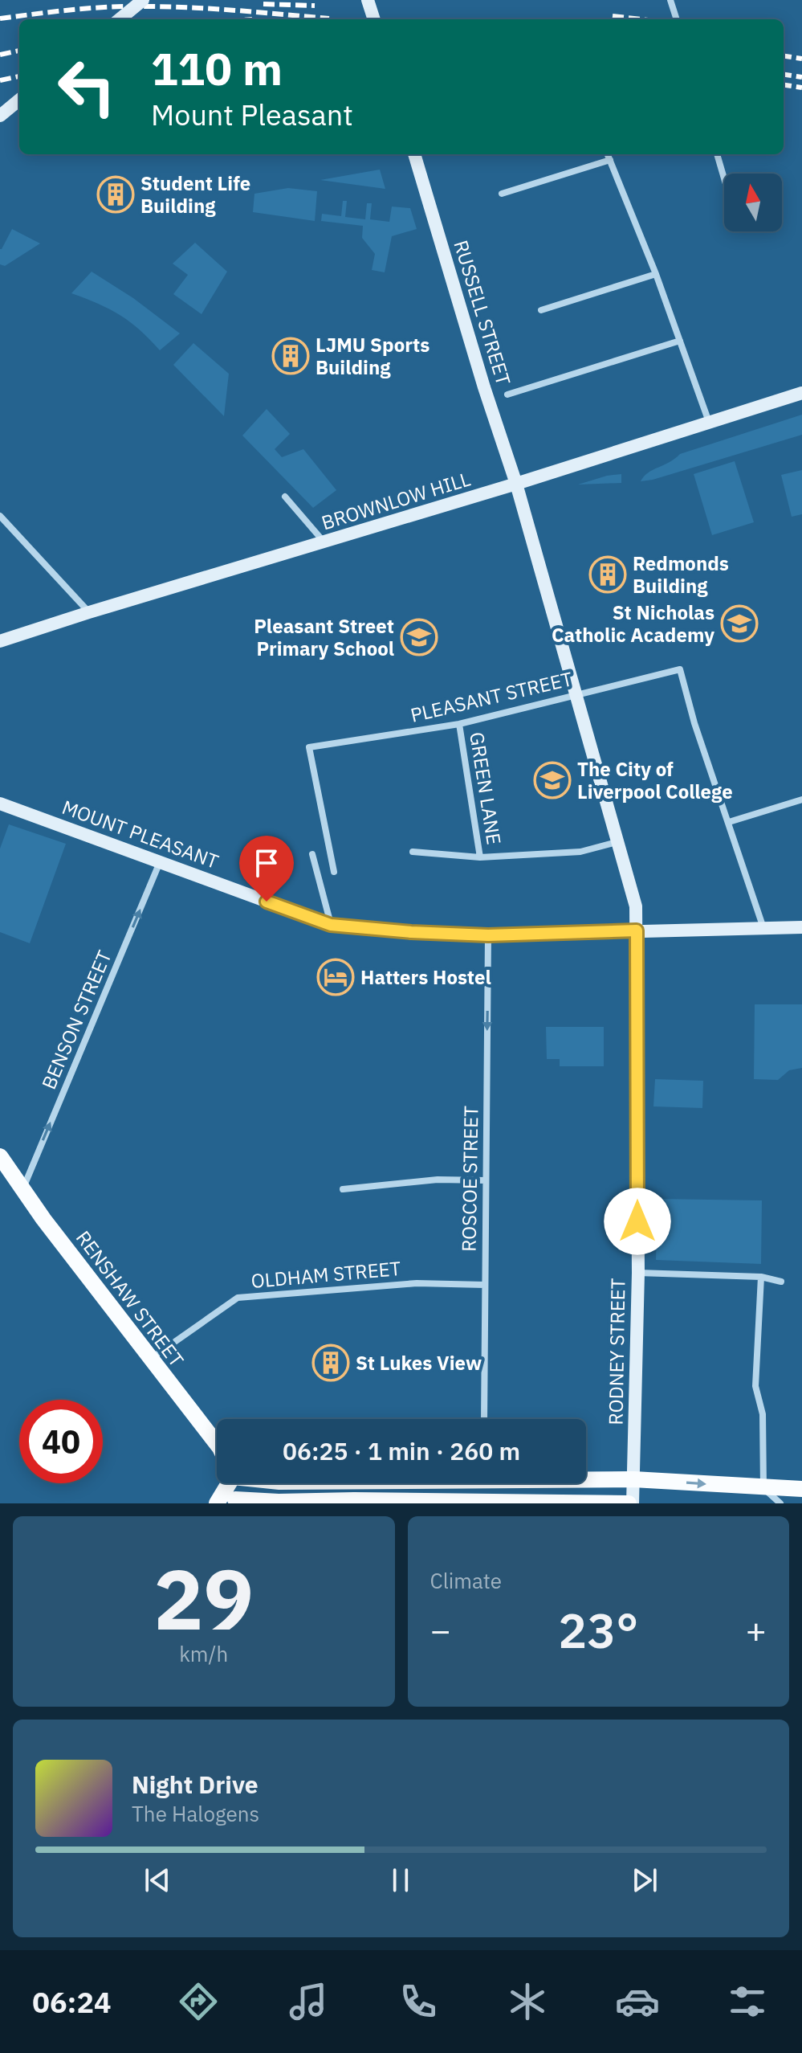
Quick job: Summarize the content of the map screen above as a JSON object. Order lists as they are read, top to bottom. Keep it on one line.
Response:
{"streets":{"main road":["RENSHAW STREET"],"street":["RUSSELL STREET","BROWNLOW HILL","PLEASANT STREET","GREEN LANE","MOUNT PLEASANT","BENSON STREET","ROSCOE STREET","OLDHAM STREET","RODNEY STREET"]},"crossings":[["RUSSELL STREET","BROWNLOW HILL"],["RUSSELL STREET","PLEASANT STREET"],["RUSSELL STREET","RODNEY STREET"],["PLEASANT STREET","GREEN LANE"],["PLEASANT STREET","RODNEY STREET"],["GREEN LANE","RODNEY STREET"],["MOUNT PLEASANT","BENSON STREET"],["MOUNT PLEASANT","ROSCOE STREET"],["MOUNT PLEASANT","RODNEY STREET"],["BENSON STREET","RENSHAW STREET"],["ROSCOE STREET","OLDHAM STREET"],["OLDHAM STREET","RENSHAW STREET"]],"one_way":["BENSON STREET","ROSCOE STREET"],"places":{"building":["Student Life Building","LJMU Sports Building","Redmonds Building","St Lukes View"],"school or university":["St Nicholas Catholic Academy","Pleasant Street Primary School","The City of Liverpool College"],"hotel":["Hatters Hostel"]},"north":"top","page":{"turn":["110 m","Mount Pleasant"],"limit":"40","trip":"06:25 · 1 min · 260 m","tile":[["29","km/h"],"Climate"],"heat":["−","23°","+"],"song":["Night Drive","The Halogens"],"tabs":"06:24"}}
